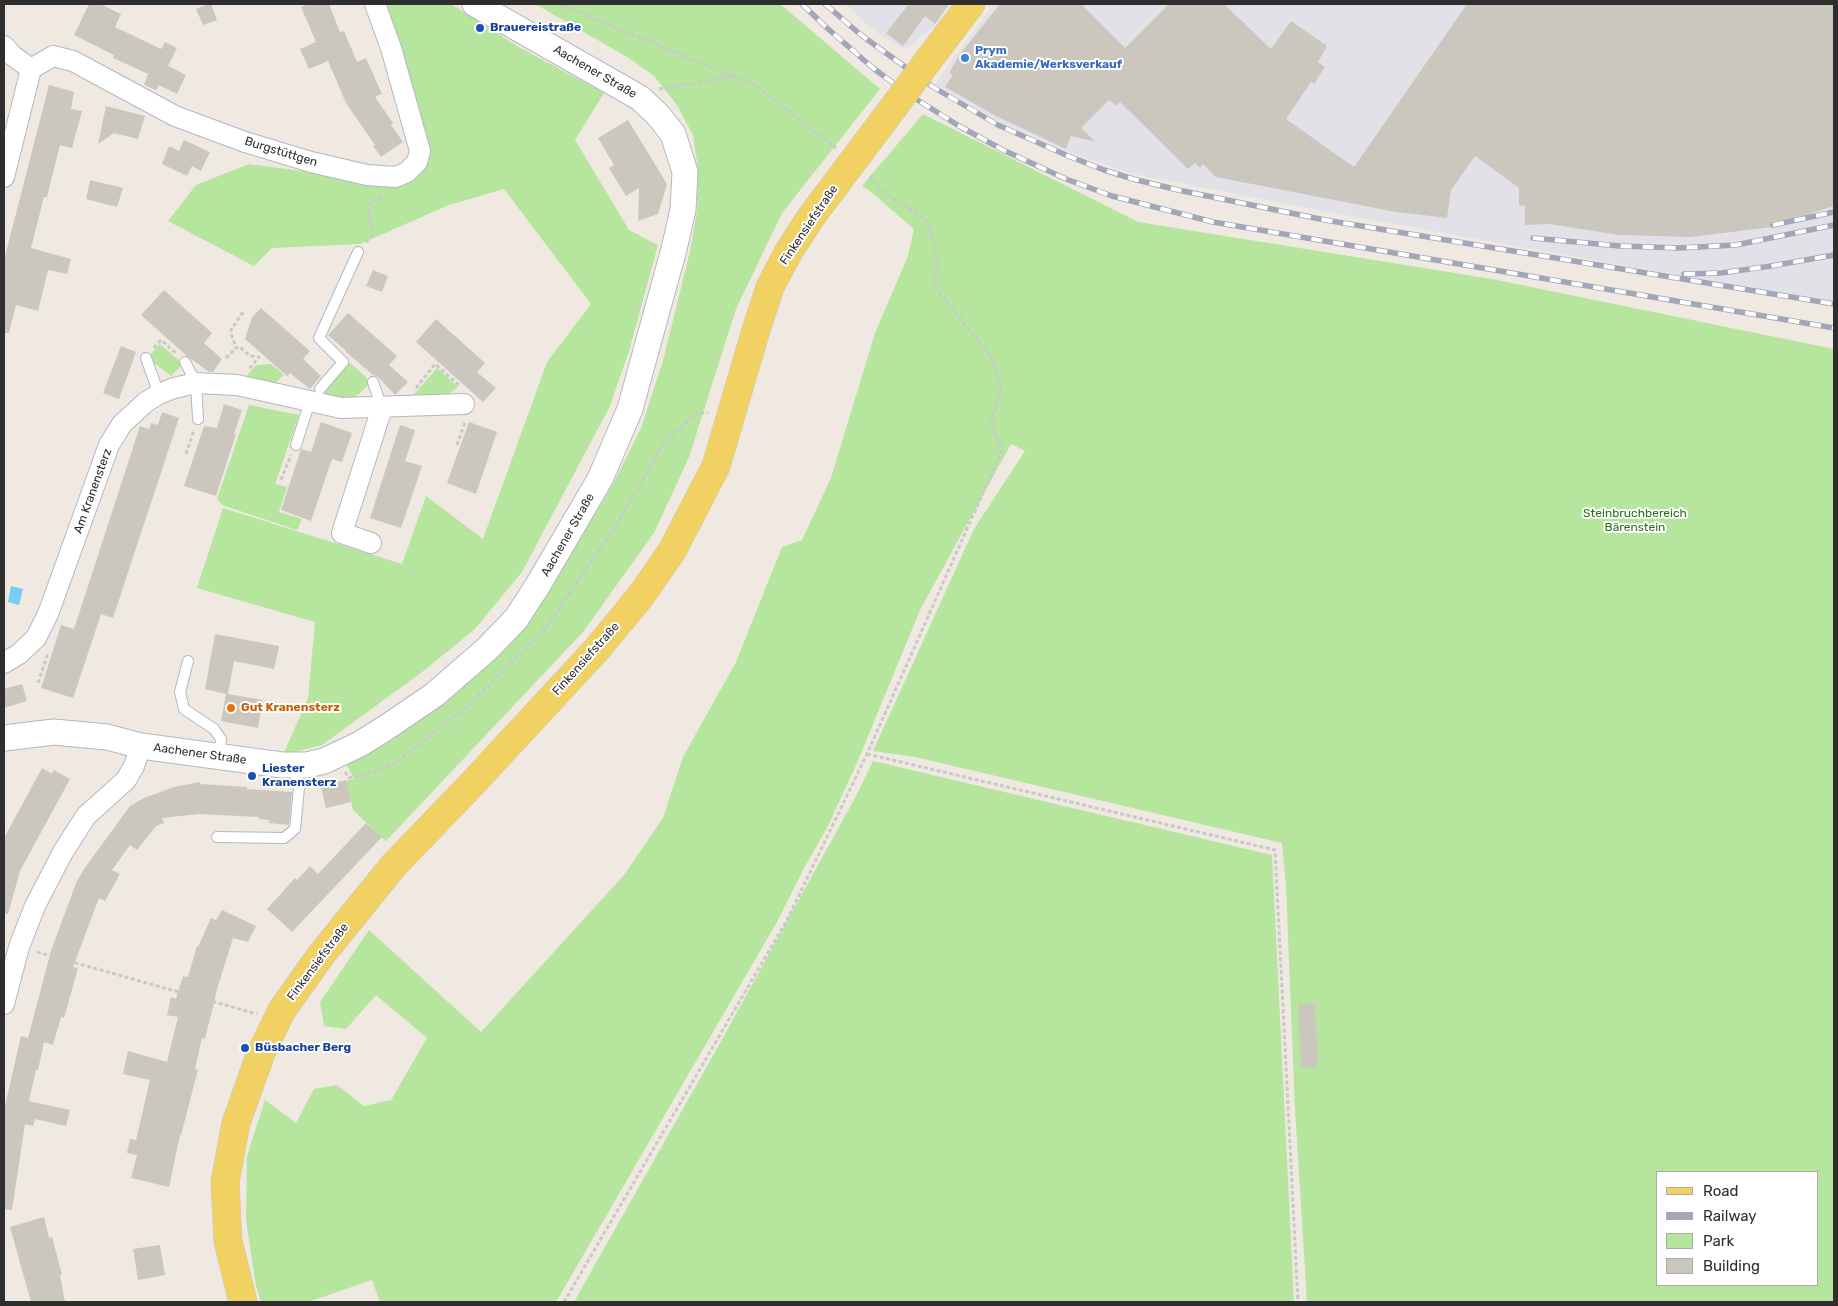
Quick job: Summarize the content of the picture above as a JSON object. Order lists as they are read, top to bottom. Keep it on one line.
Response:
{"streets":{"main road":["Finkensiefstraße"],"street":["Aachener Straße","Burgstüttgen","Am Kranensterz"]},"parks":["Steinbruchbereich Bärenstein"],"places":["Brauereistraße","Prym Akademie/Werksverkauf","Gut Kranensterz","Liester Kranensterz","Büsbacher Berg"],"legend":["Road","Railway","Park","Building"]}
